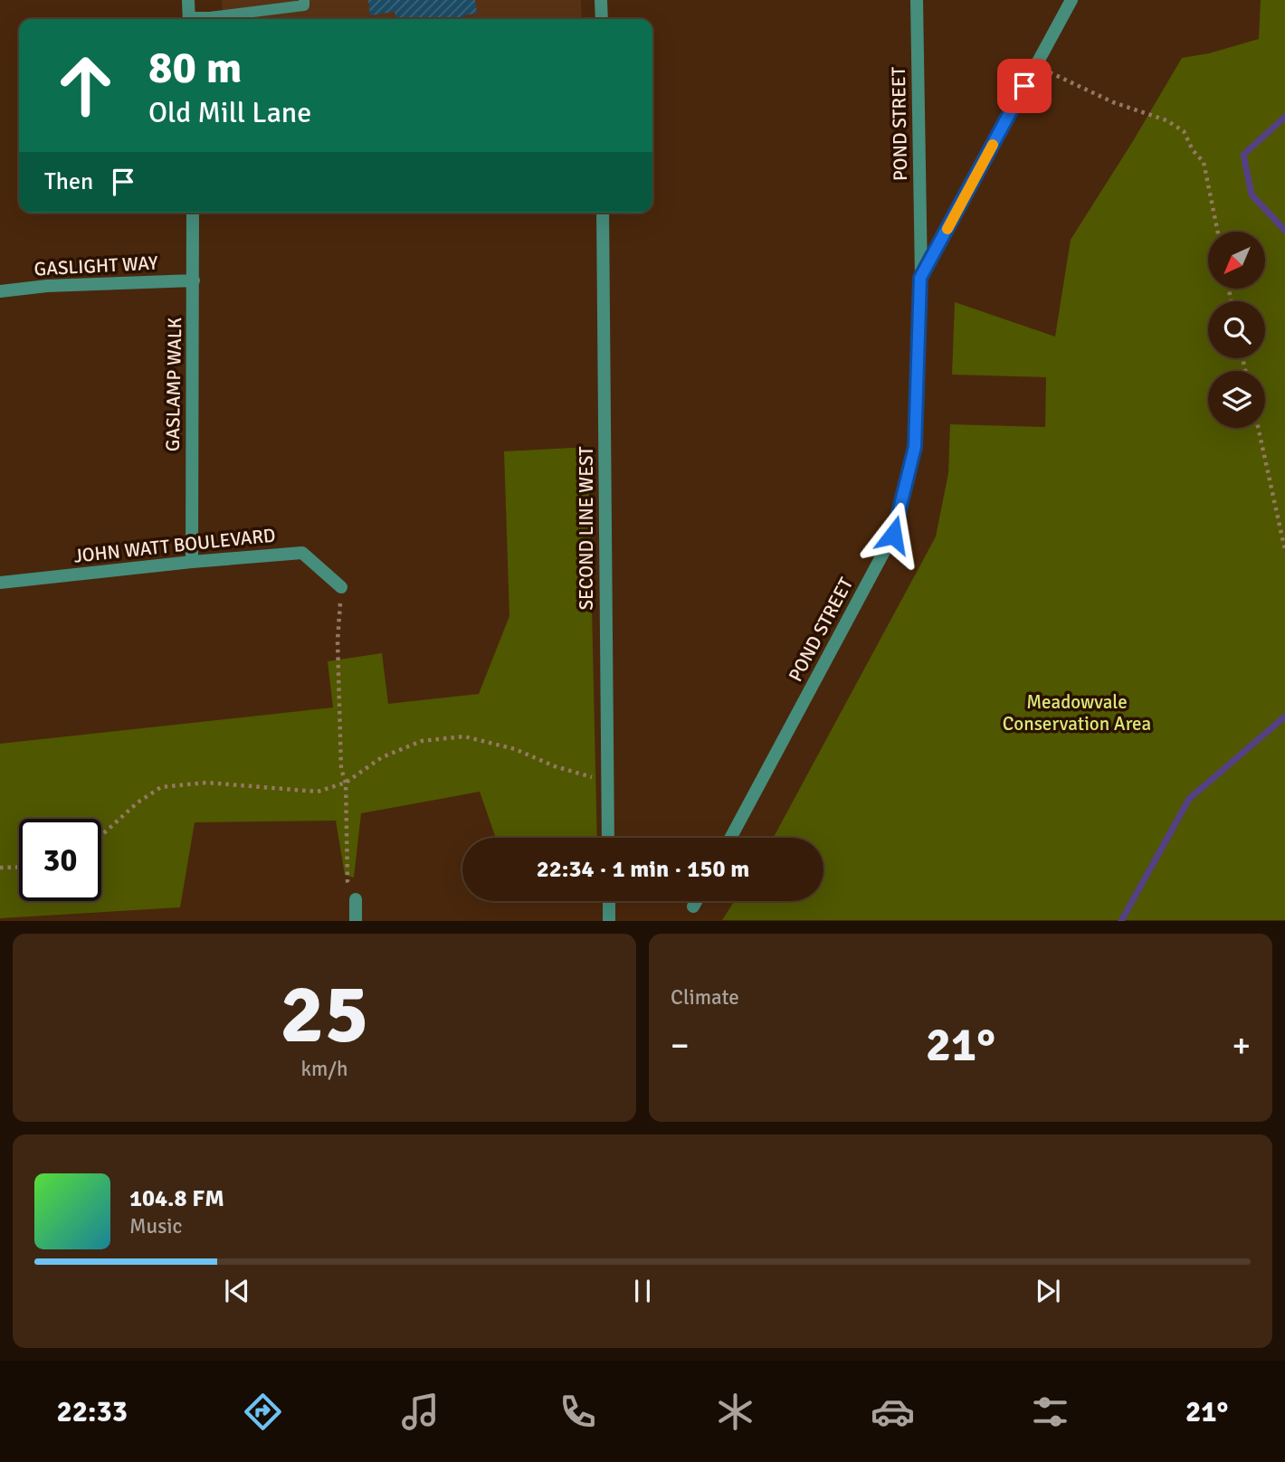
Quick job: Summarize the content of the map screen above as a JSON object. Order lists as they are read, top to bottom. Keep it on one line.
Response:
{"streets":{"street":["POND STREET","GASLIGHT WAY","GASLAMP WALK","SECOND LINE WEST","JOHN WATT BOULEVARD"]},"crossings":[["GASLIGHT WAY","GASLAMP WALK"],["GASLAMP WALK","JOHN WATT BOULEVARD"]],"parks":["Meadowvale Conservation Area"],"north":"bottom left","page":{"turn":["80 m","Old Mill Lane"],"then":"Then","limit":"30","trip":"22:34 · 1 min · 150 m","tile":[["25","km/h"],"Climate"],"heat":["−","21°","+"],"song":["104.8 FM","Music"],"tabs":["22:33","21°"]}}
